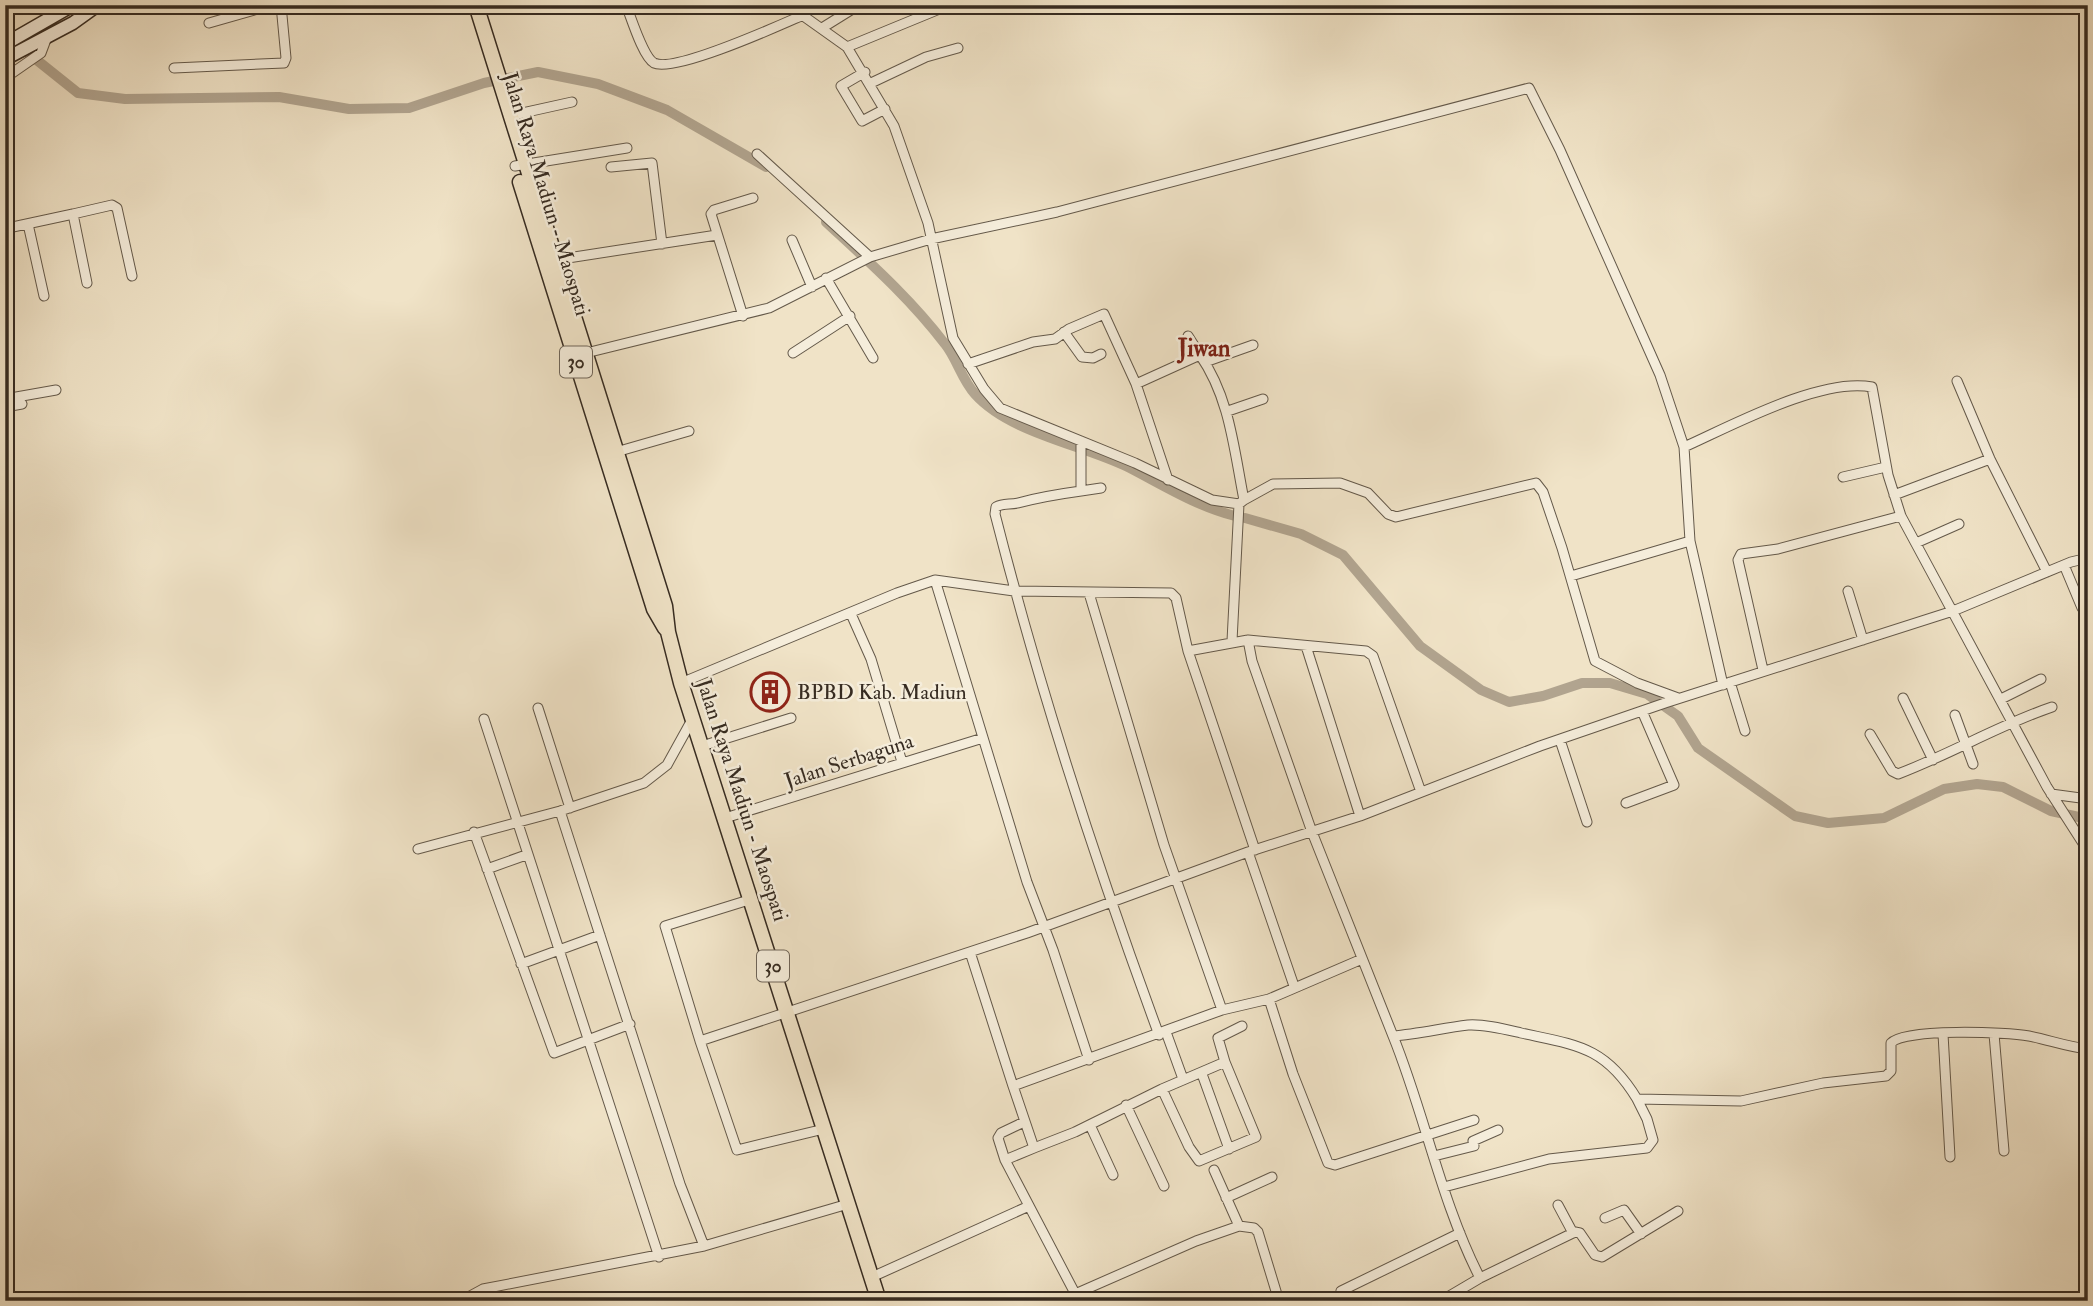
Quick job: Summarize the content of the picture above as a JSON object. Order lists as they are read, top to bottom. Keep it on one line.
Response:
{"streets":{"highway":["Jalan Raya Madiun - Maospati","30"],"street":["Jalan Serbaguna"]},"crossings":[["Jalan Raya Madiun - Maospati","Jalan Serbaguna"]],"districts":["Jiwan"],"places":{"building":["BPBD Kab. Madiun"]}}
